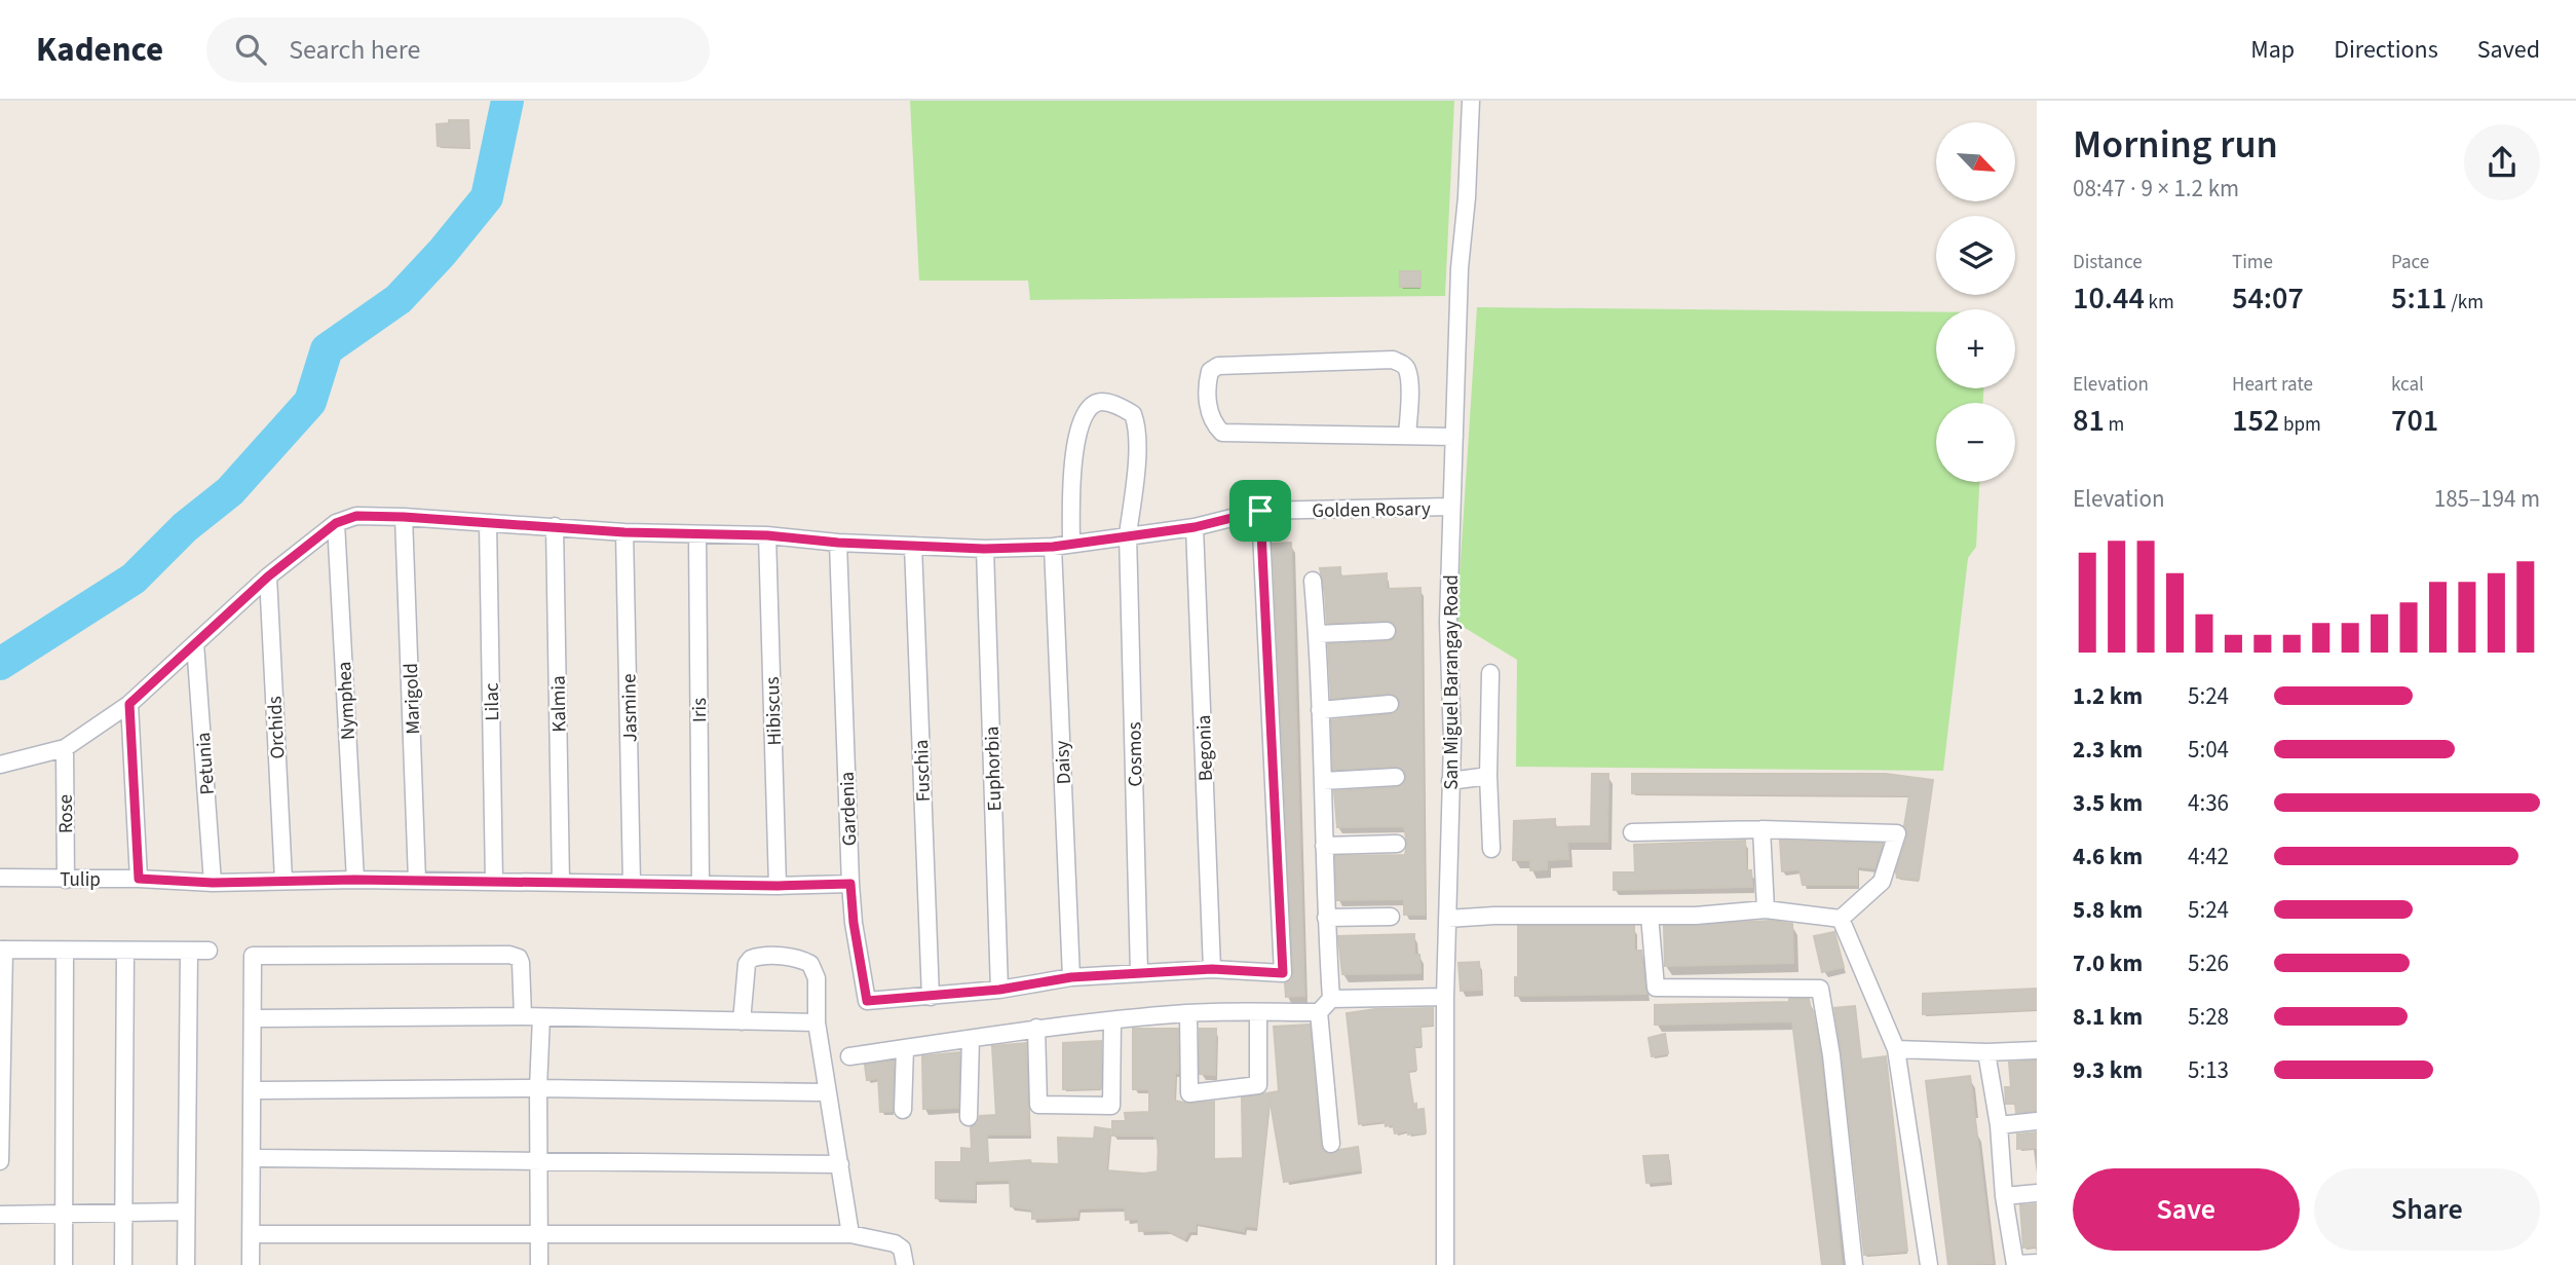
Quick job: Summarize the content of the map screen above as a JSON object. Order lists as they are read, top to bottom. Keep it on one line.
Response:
{"streets":{"street":["Golden Rosary","San Miguel Barangay Road","Marigold","Nymphea","Lilac","Kalmia","Jasmine","Iris","Hibiscus","Orchids","Begonia","Cosmos","Daisy","Petunia","Euphorbia","Fuschia","Gardenia","Rose","Tulip"]},"crossings":[["Golden Rosary","San Miguel Barangay Road"],["Golden Rosary","Marigold"],["Golden Rosary","Nymphea"],["Golden Rosary","Lilac"],["Golden Rosary","Kalmia"],["Golden Rosary","Jasmine"],["Golden Rosary","Iris"],["Golden Rosary","Hibiscus"],["Golden Rosary","Orchids"],["Golden Rosary","Begonia"],["Golden Rosary","Cosmos"],["Golden Rosary","Daisy"],["Golden Rosary","Petunia"],["Golden Rosary","Euphorbia"],["Golden Rosary","Fuschia"],["Golden Rosary","Gardenia"],["Golden Rosary","Rose"],["Marigold","Tulip"],["Nymphea","Tulip"],["Lilac","Tulip"],["Kalmia","Tulip"],["Jasmine","Tulip"],["Iris","Tulip"],["Hibiscus","Tulip"],["Orchids","Tulip"],["Begonia","Gardenia"],["Cosmos","Gardenia"],["Daisy","Gardenia"],["Petunia","Tulip"],["Euphorbia","Gardenia"],["Fuschia","Gardenia"],["Gardenia","Tulip"],["Rose","Tulip"]],"north":"bottom right","page":{"header":"Kadence","search":"Search here","nav":["Map","Directions","Saved"],"heading":["Morning run","08:47 · 9 × 1.2 km"],"map_buttons":["+","−"],"stats":[["Distance","10.44 km"],["Time","54:07"],["Pace","5:11 /km"],["Elevation","81 m"],["Heart rate","152 bpm"],["kcal","701"]],"chart":["Elevation","185–194 m"],"list":[{"name":"1.2 km","note":"5:24"},{"name":"2.3 km","note":"5:04"},{"name":"3.5 km","note":"4:36"},{"name":"4.6 km","note":"4:42"},{"name":"5.8 km","note":"5:24"},{"name":"7.0 km","note":"5:26"},{"name":"8.1 km","note":"5:28"},{"name":"9.3 km","note":"5:13"}],"buttons":["Save","Share"]}}
